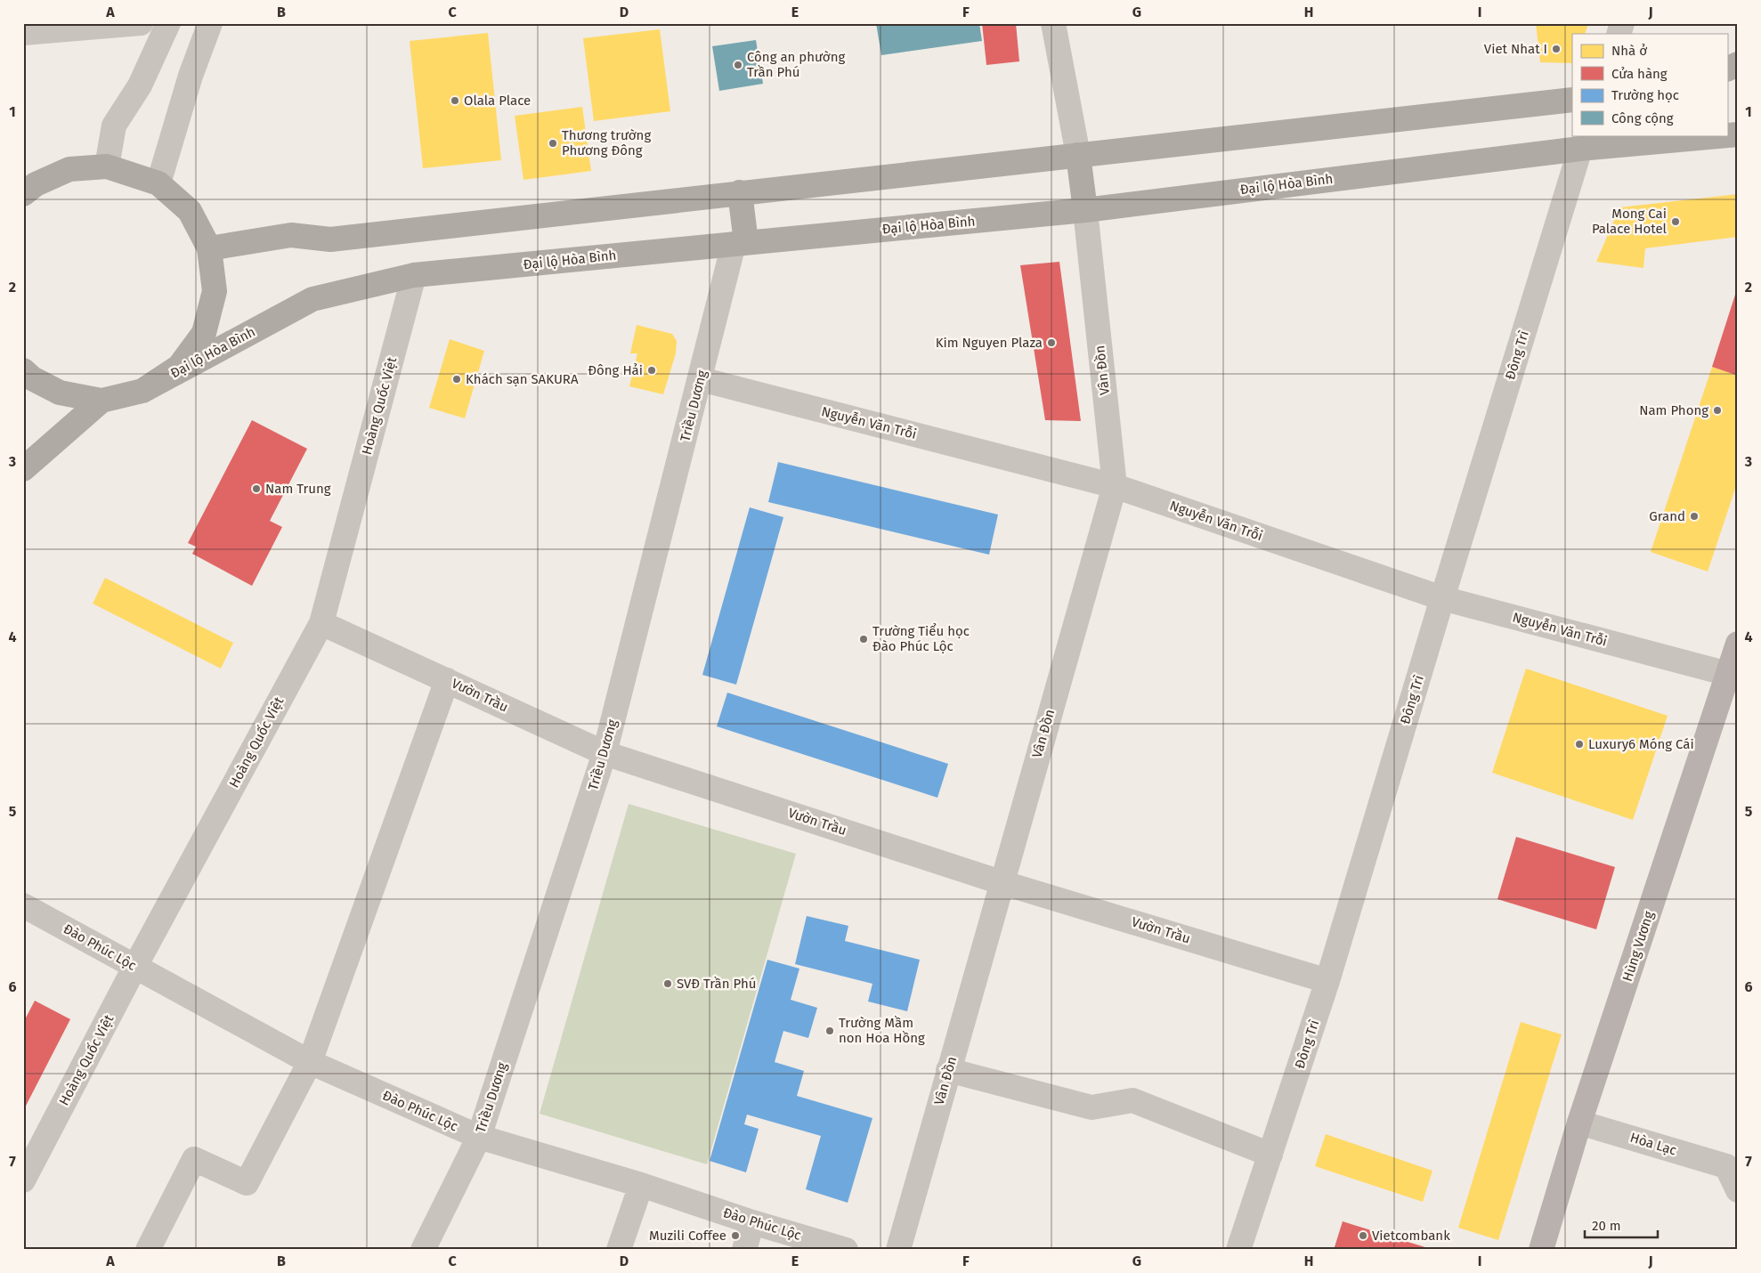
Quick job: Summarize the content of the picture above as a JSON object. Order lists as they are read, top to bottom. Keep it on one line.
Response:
{"streets":{"highway":["Đại lộ Hòa Bình"],"main road":["Hùng Vương"],"street":["Đông Trì","Vân Đồn","Hoàng Quốc Việt","Triều Dương","Nguyễn Văn Trỗi","Vườn Trầu","Đào Phúc Lộc","Hòa Lạc"]},"crossings":[["Đại lộ Hòa Bình","Đông Trì"],["Đại lộ Hòa Bình","Vân Đồn"],["Đại lộ Hòa Bình","Hoàng Quốc Việt"],["Đại lộ Hòa Bình","Triều Dương"],["Đông Trì","Nguyễn Văn Trỗi"],["Đông Trì","Vườn Trầu"],["Vân Đồn","Nguyễn Văn Trỗi"],["Vân Đồn","Vườn Trầu"],["Hoàng Quốc Việt","Vườn Trầu"],["Hoàng Quốc Việt","Đào Phúc Lộc"],["Triều Dương","Nguyễn Văn Trỗi"],["Triều Dương","Vườn Trầu"],["Triều Dương","Đào Phúc Lộc"],["Nguyễn Văn Trỗi","Hùng Vương"],["Hùng Vương","Hòa Lạc"]],"places":["Viet Nhat I","Công an phường Trần Phú","Olala Place","Thương trường Phương Đông","Mong Cai Palace Hotel","Kim Nguyen Plaza","Đông Hải","Khách sạn SAKURA","Nam Phong","Nam Trung","Grand","Trường Tiểu học Đào Phúc Lộc","Luxury6 Móng Cái","SVĐ Trần Phú","Trường Mầm non Hoa Hồng","Muzili Coffee","Vietcombank"],"legend":["Nhà ở","Cửa hàng","Trường học","Công cộng"],"scale_bar":"20 m","grid":{"columns":["A","B","C","D","E","F","G","H","I","J"],"rows":["1","2","3","4","5","6","7"]}}
